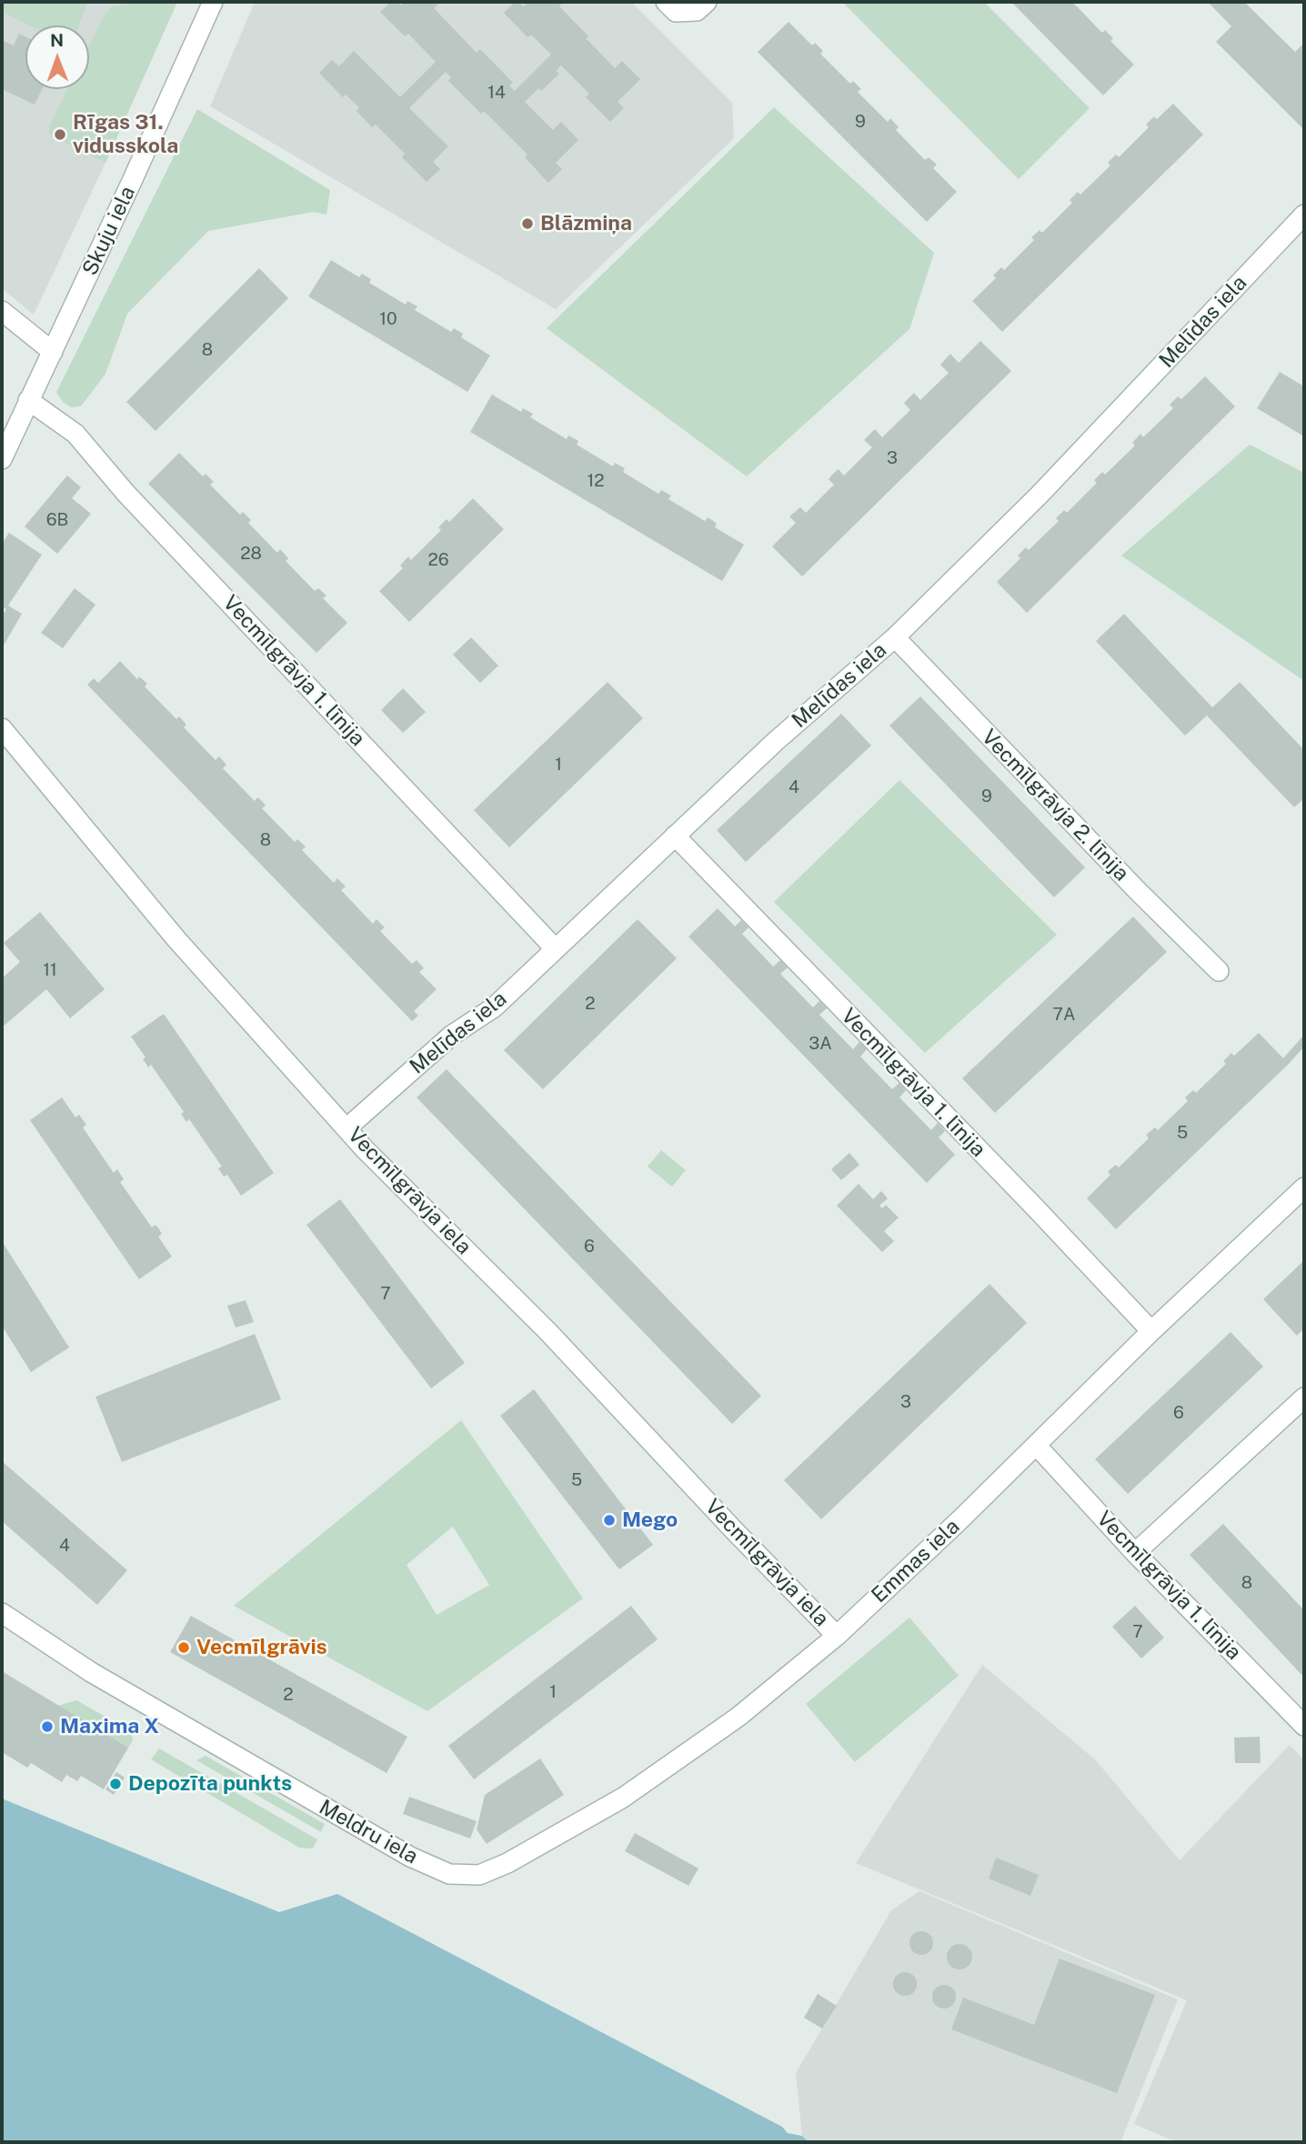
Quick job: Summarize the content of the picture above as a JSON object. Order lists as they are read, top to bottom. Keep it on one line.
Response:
{"streets":{"street":["Skuju iela","Melīdas iela","Vecmīlgrāvja 1. līnija","Vecmīlgrāvja 2. līnija","Vecmīlgrāvja iela","Emmas iela","Meldru iela"]},"crossings":[["Skuju iela","Vecmīlgrāvja 1. līnija"],["Melīdas iela","Vecmīlgrāvja 1. līnija"],["Melīdas iela","Vecmīlgrāvja 2. līnija"],["Melīdas iela","Vecmīlgrāvja iela"],["Vecmīlgrāvja 1. līnija","Emmas iela"],["Vecmīlgrāvja iela","Emmas iela"],["Emmas iela","Meldru iela"]],"places":["Rīgas 31. vidusskola","Blāzmiņa","Mego","Vecmīlgrāvis","Maxima X","Depozīta punkts"],"house_numbers":["14","9","10","8","3","12","6B","28","26","1","4","9","8","11","2","7A","3A","5","6","7","3","6","5","4","8","7","1","2"],"north":"top"}
